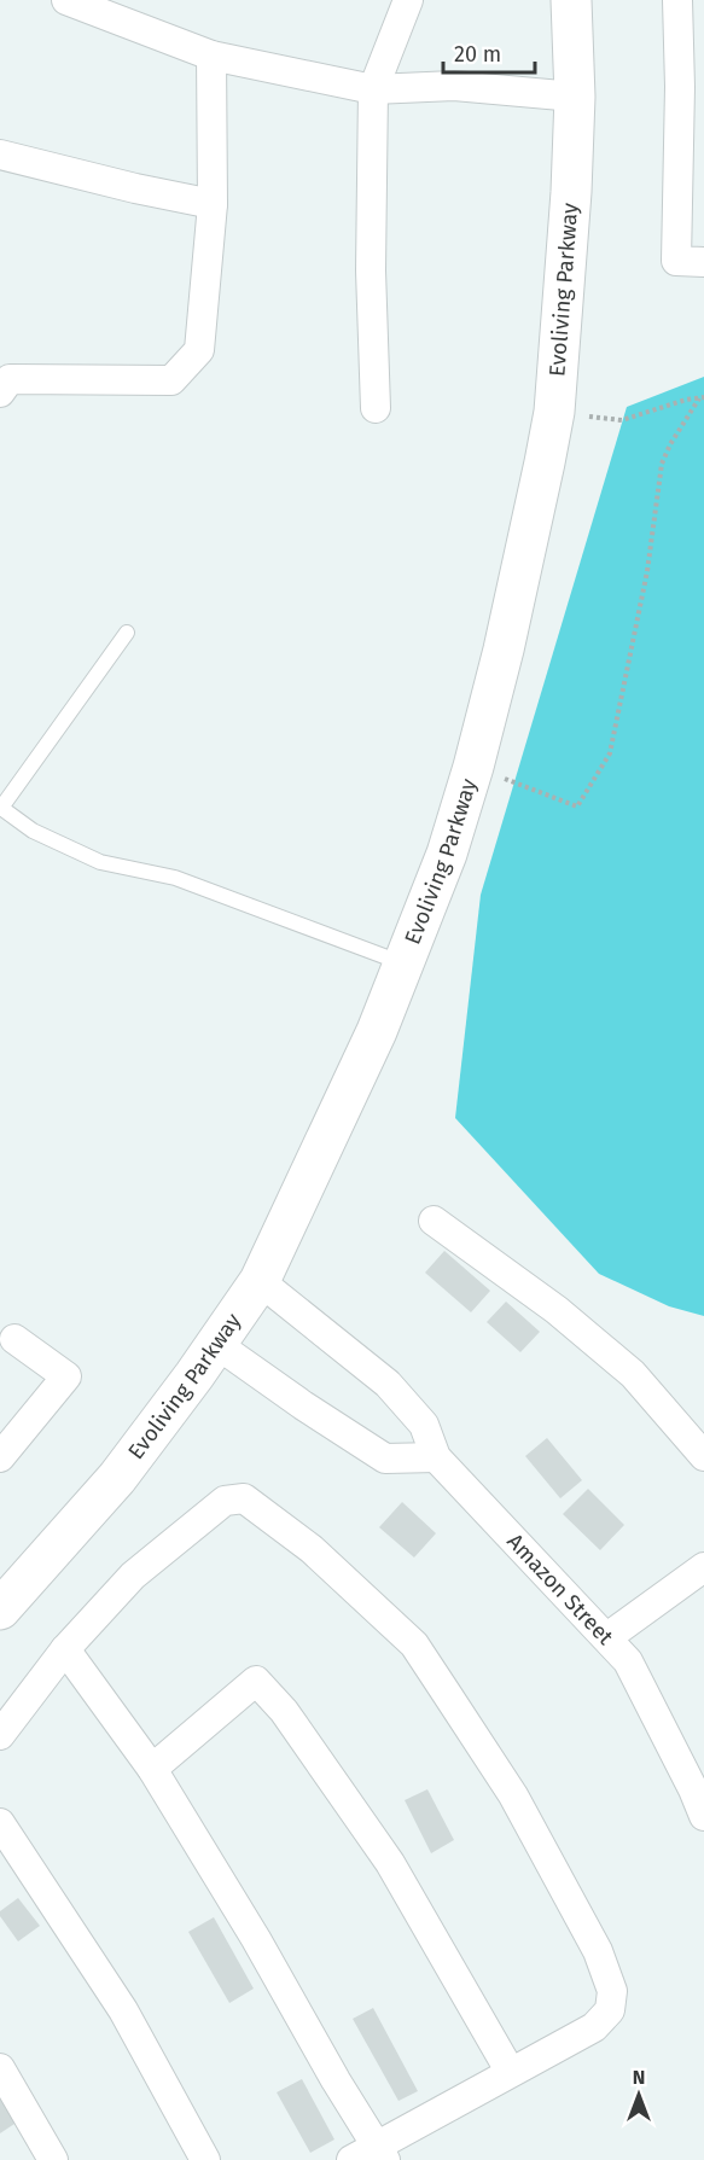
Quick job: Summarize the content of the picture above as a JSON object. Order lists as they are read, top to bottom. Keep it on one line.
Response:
{"streets":{"street":["Evoliving Parkway","Amazon Street"]},"crossings":[["Evoliving Parkway","Amazon Street"]],"scale_bar":"20 m","north":"top"}
